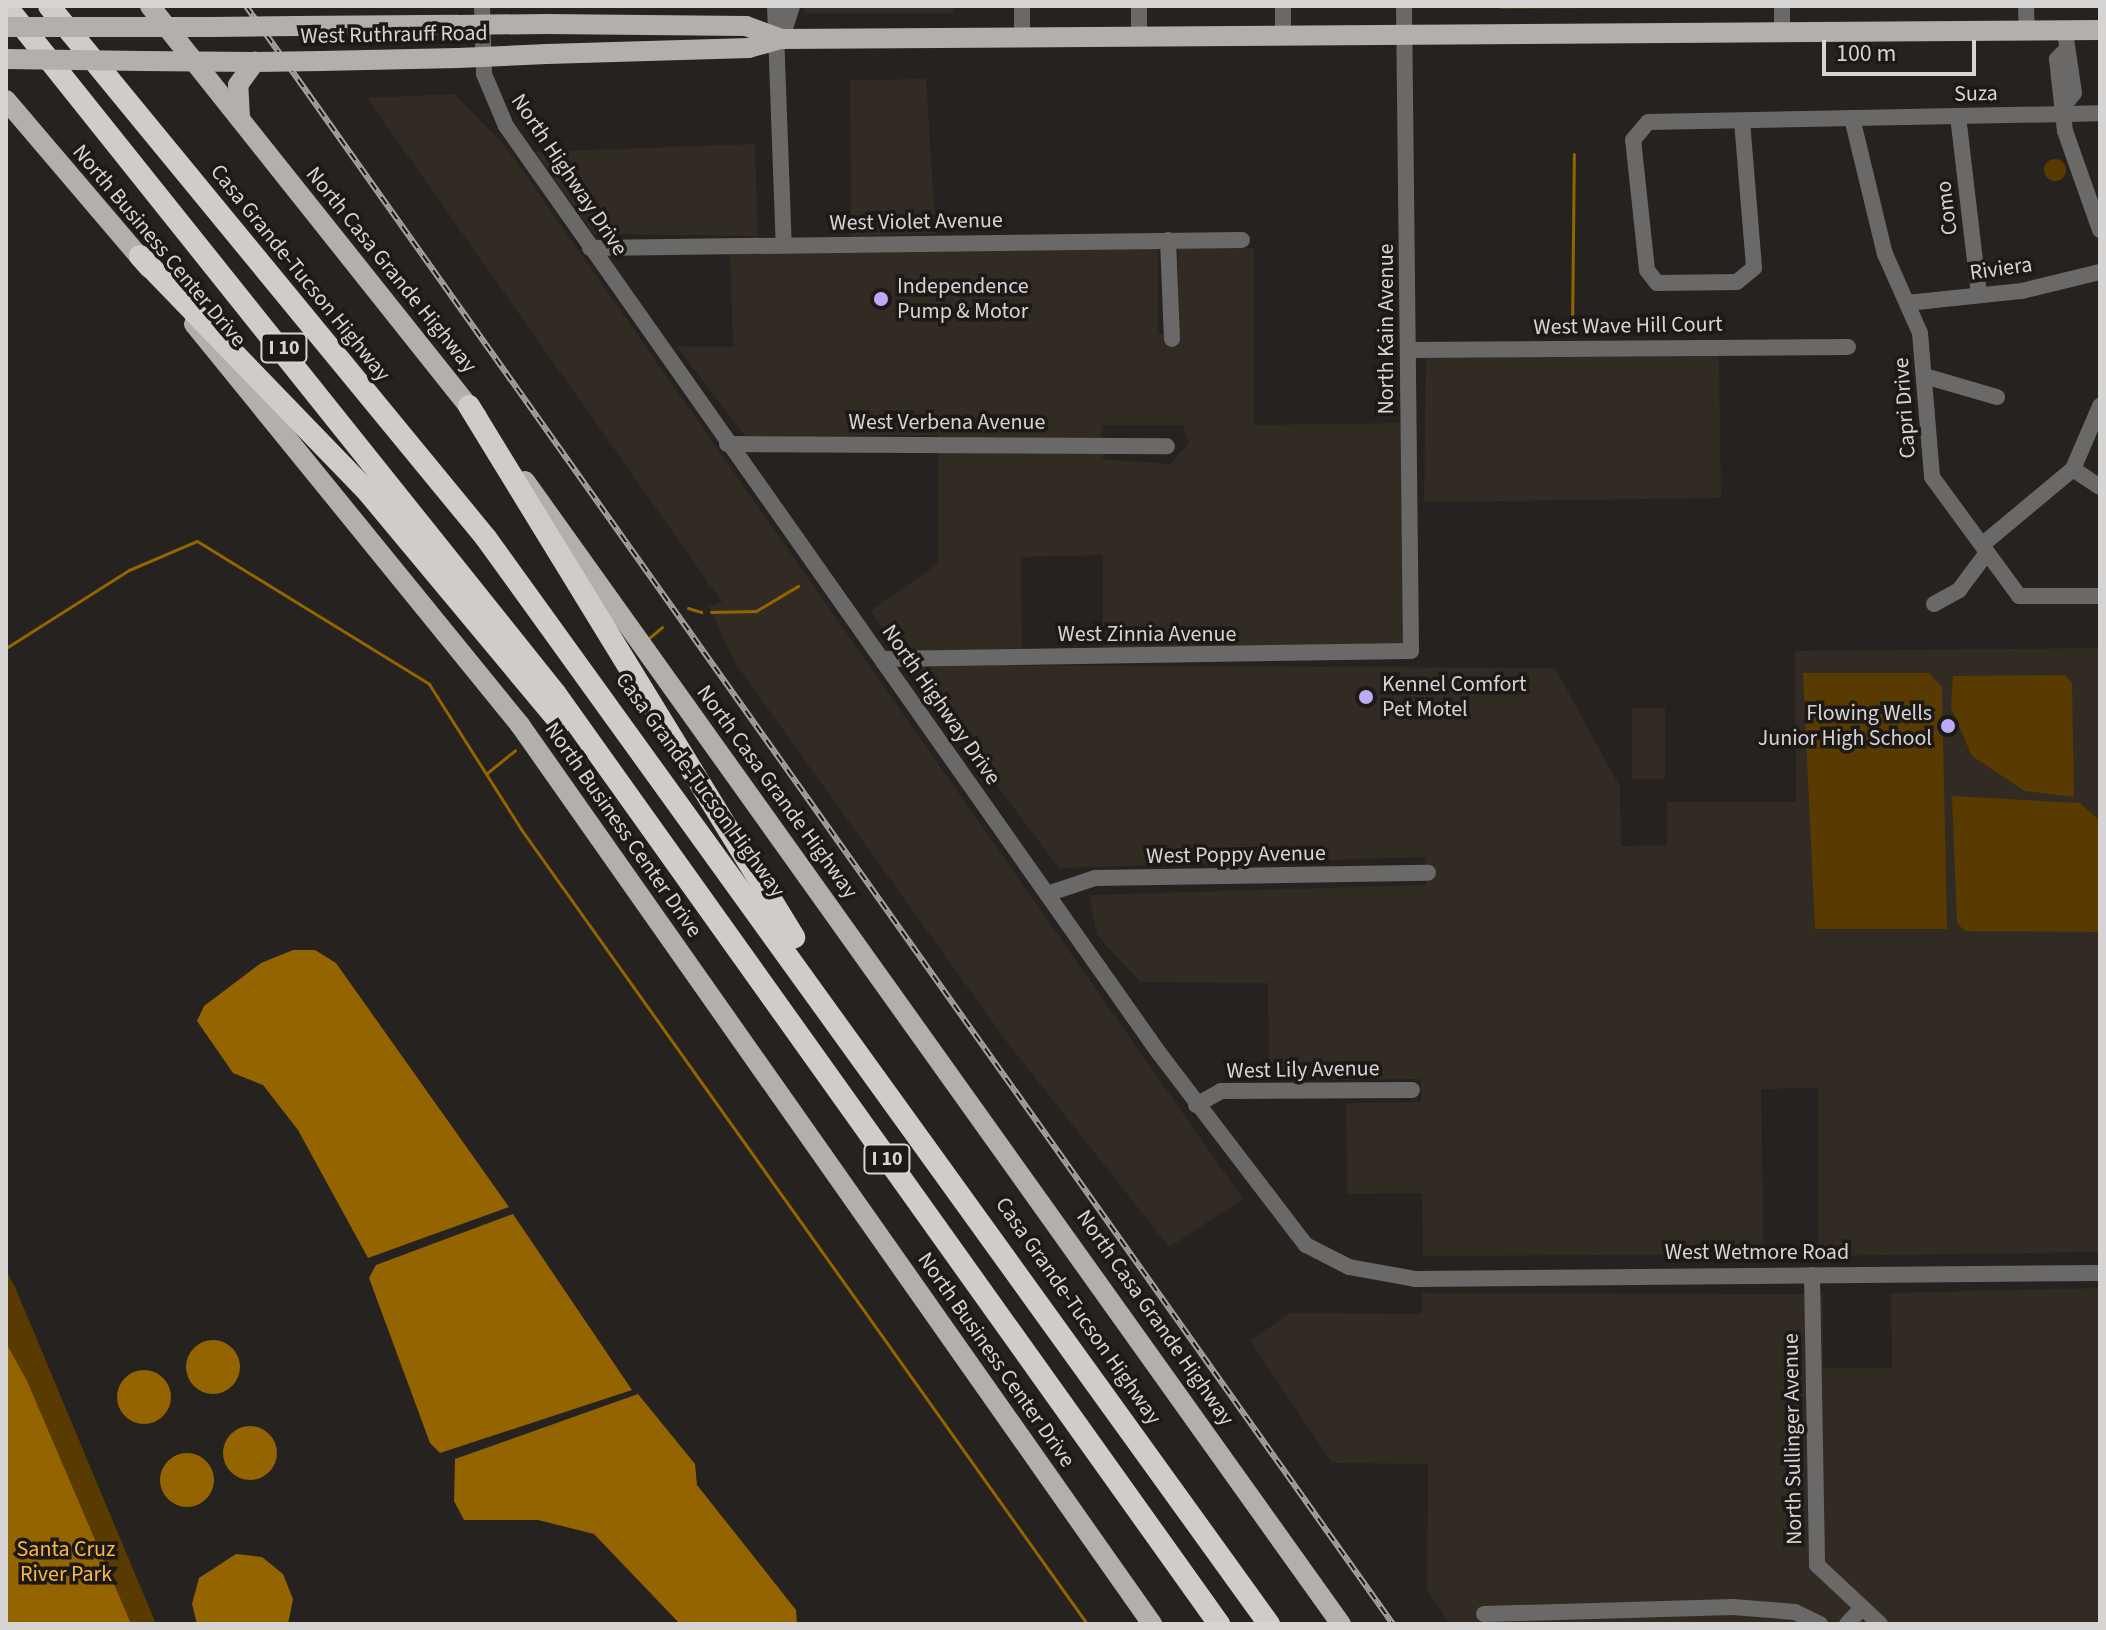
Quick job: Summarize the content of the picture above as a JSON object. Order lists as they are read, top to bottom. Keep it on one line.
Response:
{"streets":{"highway":["Casa Grande-Tucson Highway","I 10"],"main road":["West Ruthrauff Road","North Business Center Drive","North Casa Grande Highway"],"street":["Suza","North Highway Drive","Como","West Violet Avenue","Riviera","West Wave Hill Court","North Kain Avenue","Capri Drive","West Verbena Avenue","West Zinnia Avenue","West Poppy Avenue","West Lily Avenue","West Wetmore Road","North Sullinger Avenue"]},"crossings":[["West Ruthrauff Road","North Casa Grande Highway"],["West Ruthrauff Road","North Kain Avenue"],["Suza","Como"],["Suza","Capri Drive"],["North Highway Drive","West Violet Avenue"],["North Highway Drive","West Verbena Avenue"],["North Highway Drive","West Zinnia Avenue"],["North Highway Drive","West Poppy Avenue"],["North Highway Drive","West Lily Avenue"],["North Highway Drive","West Wetmore Road"],["Como","Riviera"],["Riviera","Capri Drive"],["West Wave Hill Court","North Kain Avenue"],["North Kain Avenue","West Zinnia Avenue"],["West Wetmore Road","North Sullinger Avenue"]],"parks":["Santa Cruz River Park"],"places":["Independence Pump & Motor","Kennel Comfort Pet Motel","Flowing Wells Junior High School"],"scale_bar":"100 m"}
